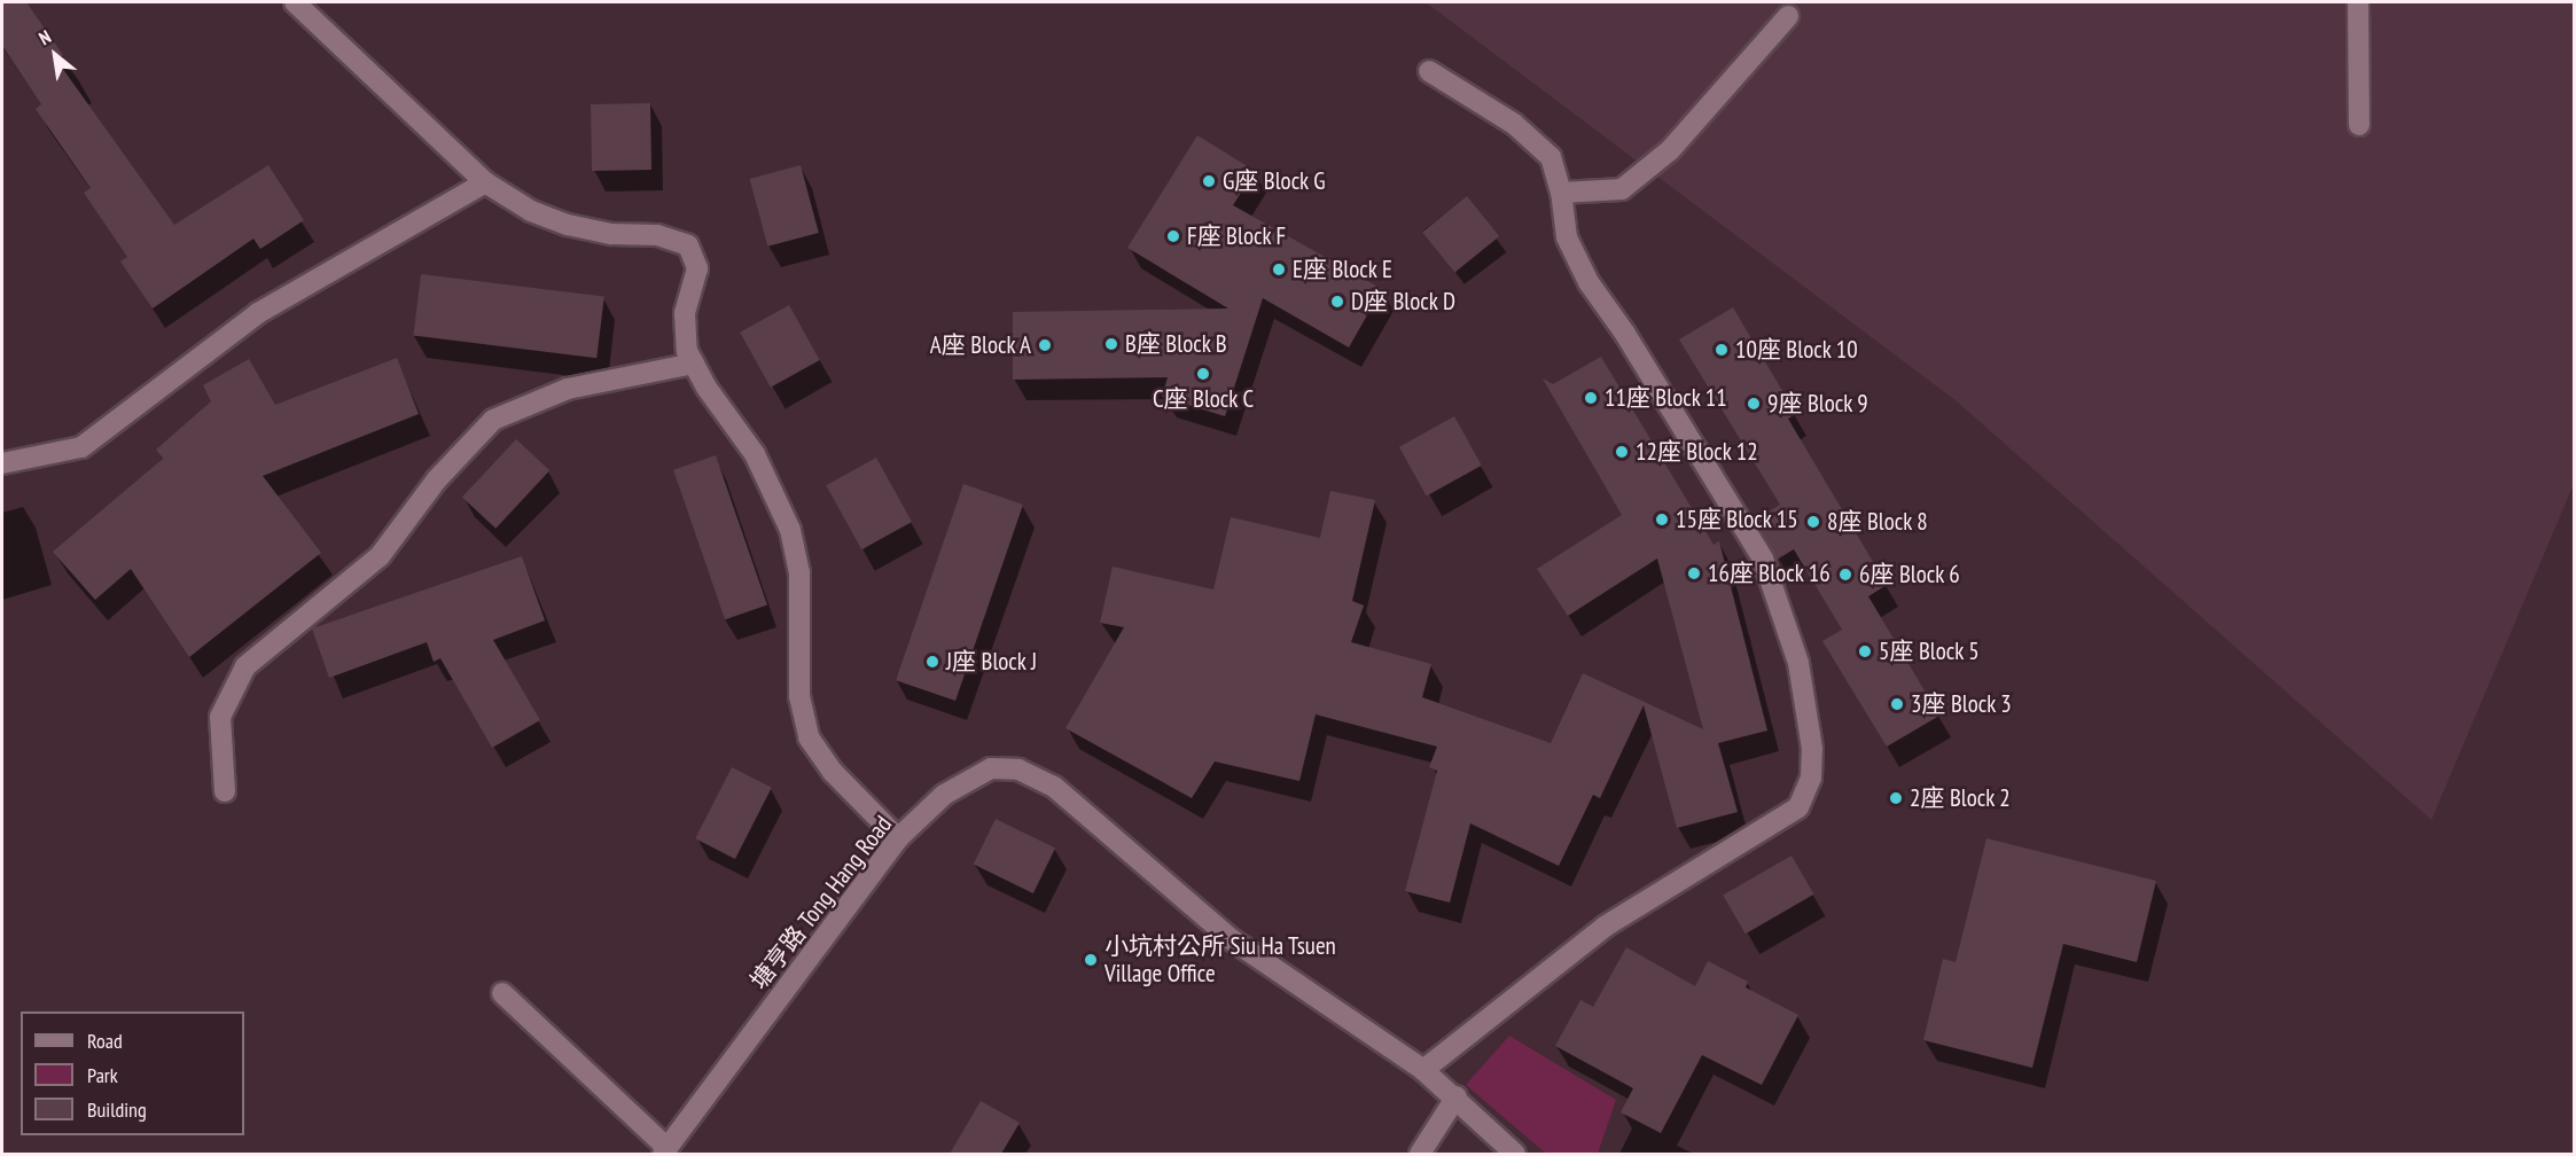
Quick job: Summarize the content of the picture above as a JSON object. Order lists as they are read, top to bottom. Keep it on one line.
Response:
{"streets":{"street":["塘亨路 Tong Hang Road"]},"places":["G座 Block G","F座 Block F","E座 Block E","D座 Block D","B座 Block B","A座 Block A","10座 Block 10","C座 Block C","11座 Block 11","9座 Block 9","12座 Block 12","15座 Block 15","8座 Block 8","16座 Block 16","6座 Block 6","5座 Block 5","J座 Block J","3座 Block 3","2座 Block 2","小坑村公所 Siu Ha Tsuen Village Office"],"legend":["Road","Park","Building"],"north":"top left"}
